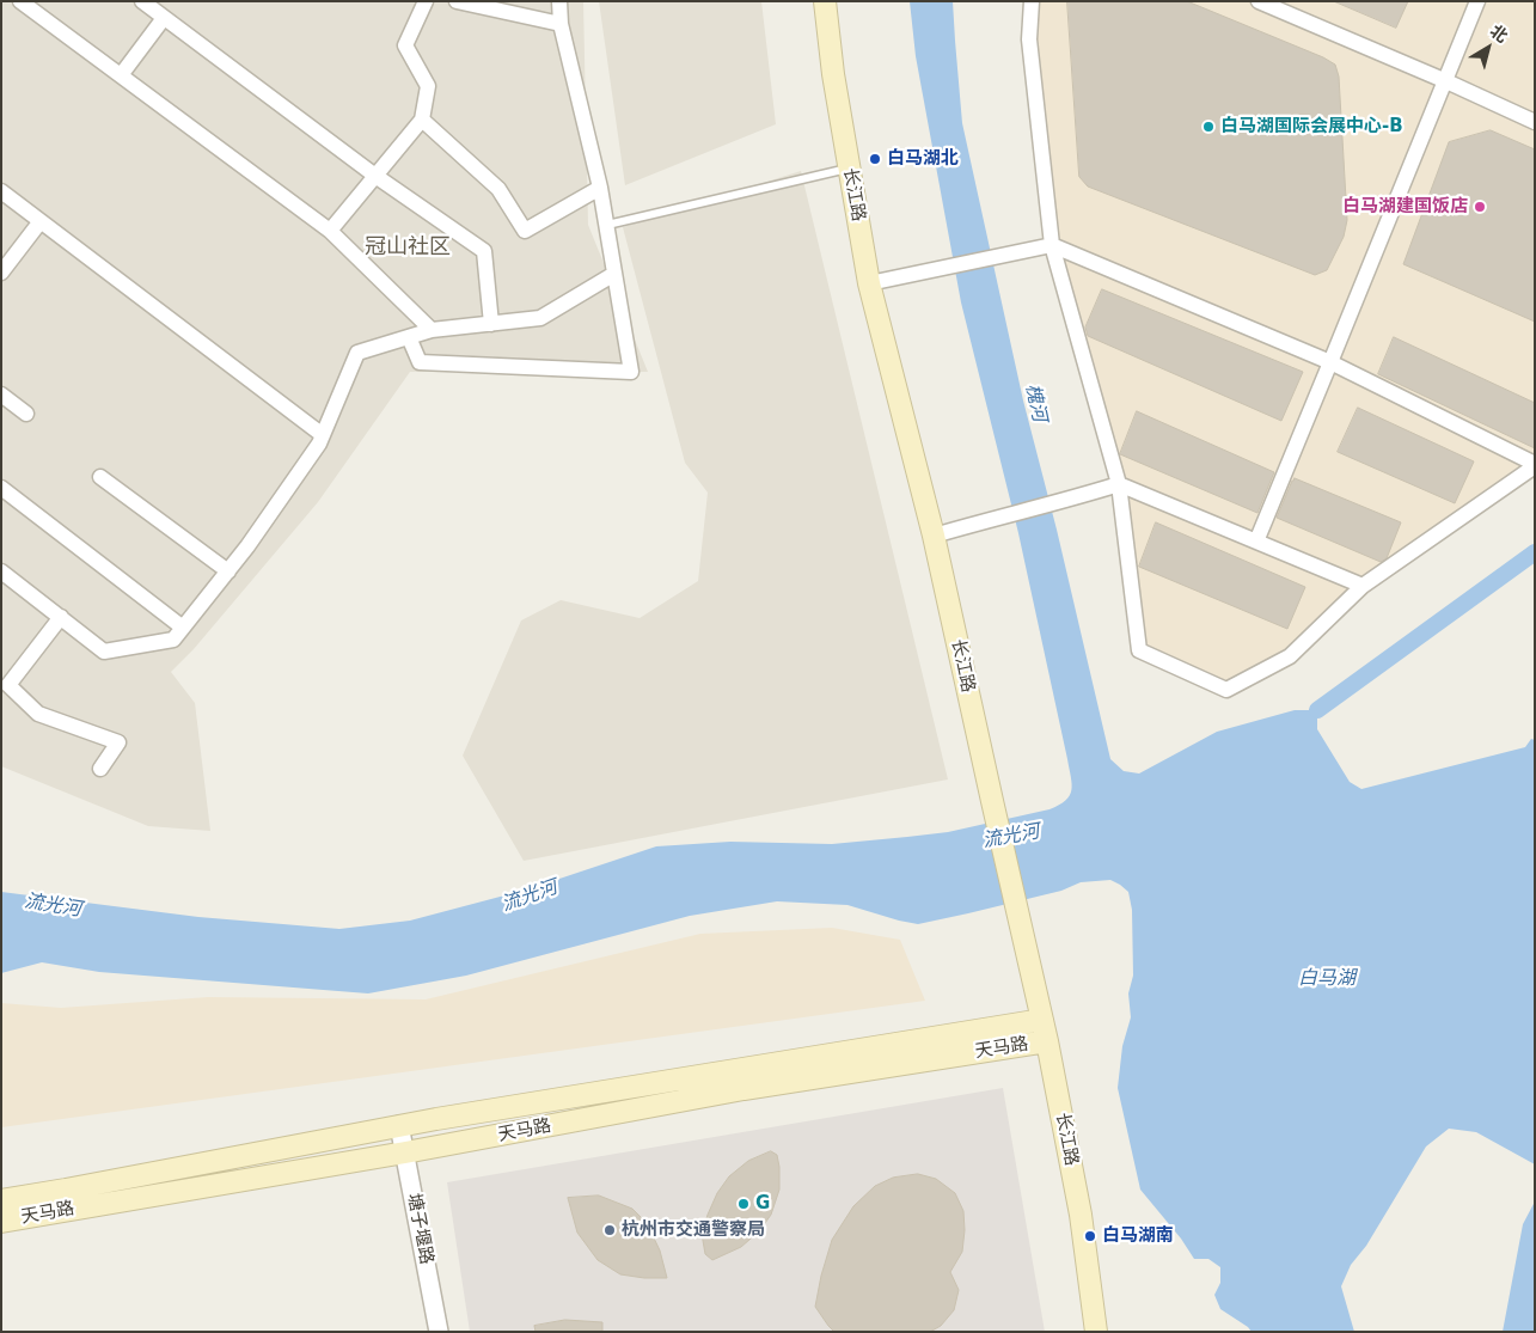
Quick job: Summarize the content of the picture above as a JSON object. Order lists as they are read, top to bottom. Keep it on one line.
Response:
{"streets":{"main road":["长江路","天马路"],"street":["塘子堰路"]},"crossings":[["长江路","天马路"],["天马路","塘子堰路"]],"districts":["冠山社区"],"water":["槐河","流光河","白马湖"],"places":["白马湖国际会展中心-B","白马湖北","白马湖建国饭店","G","杭州市交通警察局","白马湖南"],"north":"top right"}
